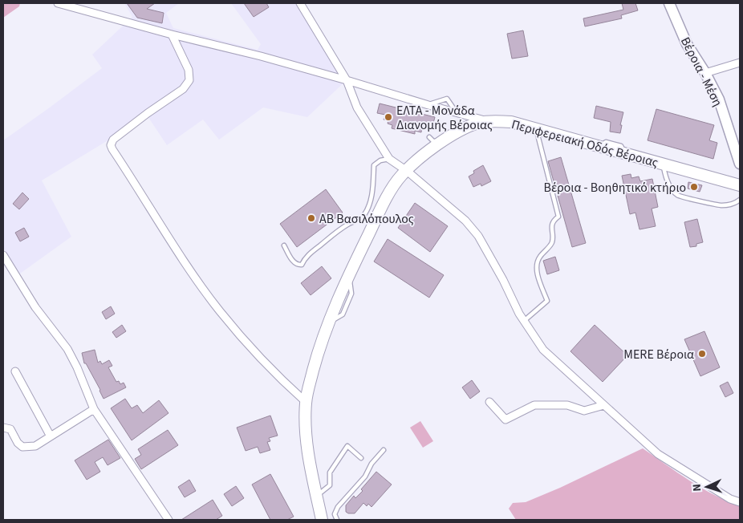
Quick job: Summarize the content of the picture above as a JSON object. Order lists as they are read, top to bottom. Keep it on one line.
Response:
{"streets":{"main road":["Περιφερειακή Οδός Βέροιας"],"street":["Βέροια - Μέση"]},"places":["ΕΛΤΑ - Μονάδα Διανομής Βέροιας","Βέροια - Βοηθητικό κτήριο","ΑΒ Βασιλόπουλος","MERE Βέροια"],"north":"left"}
